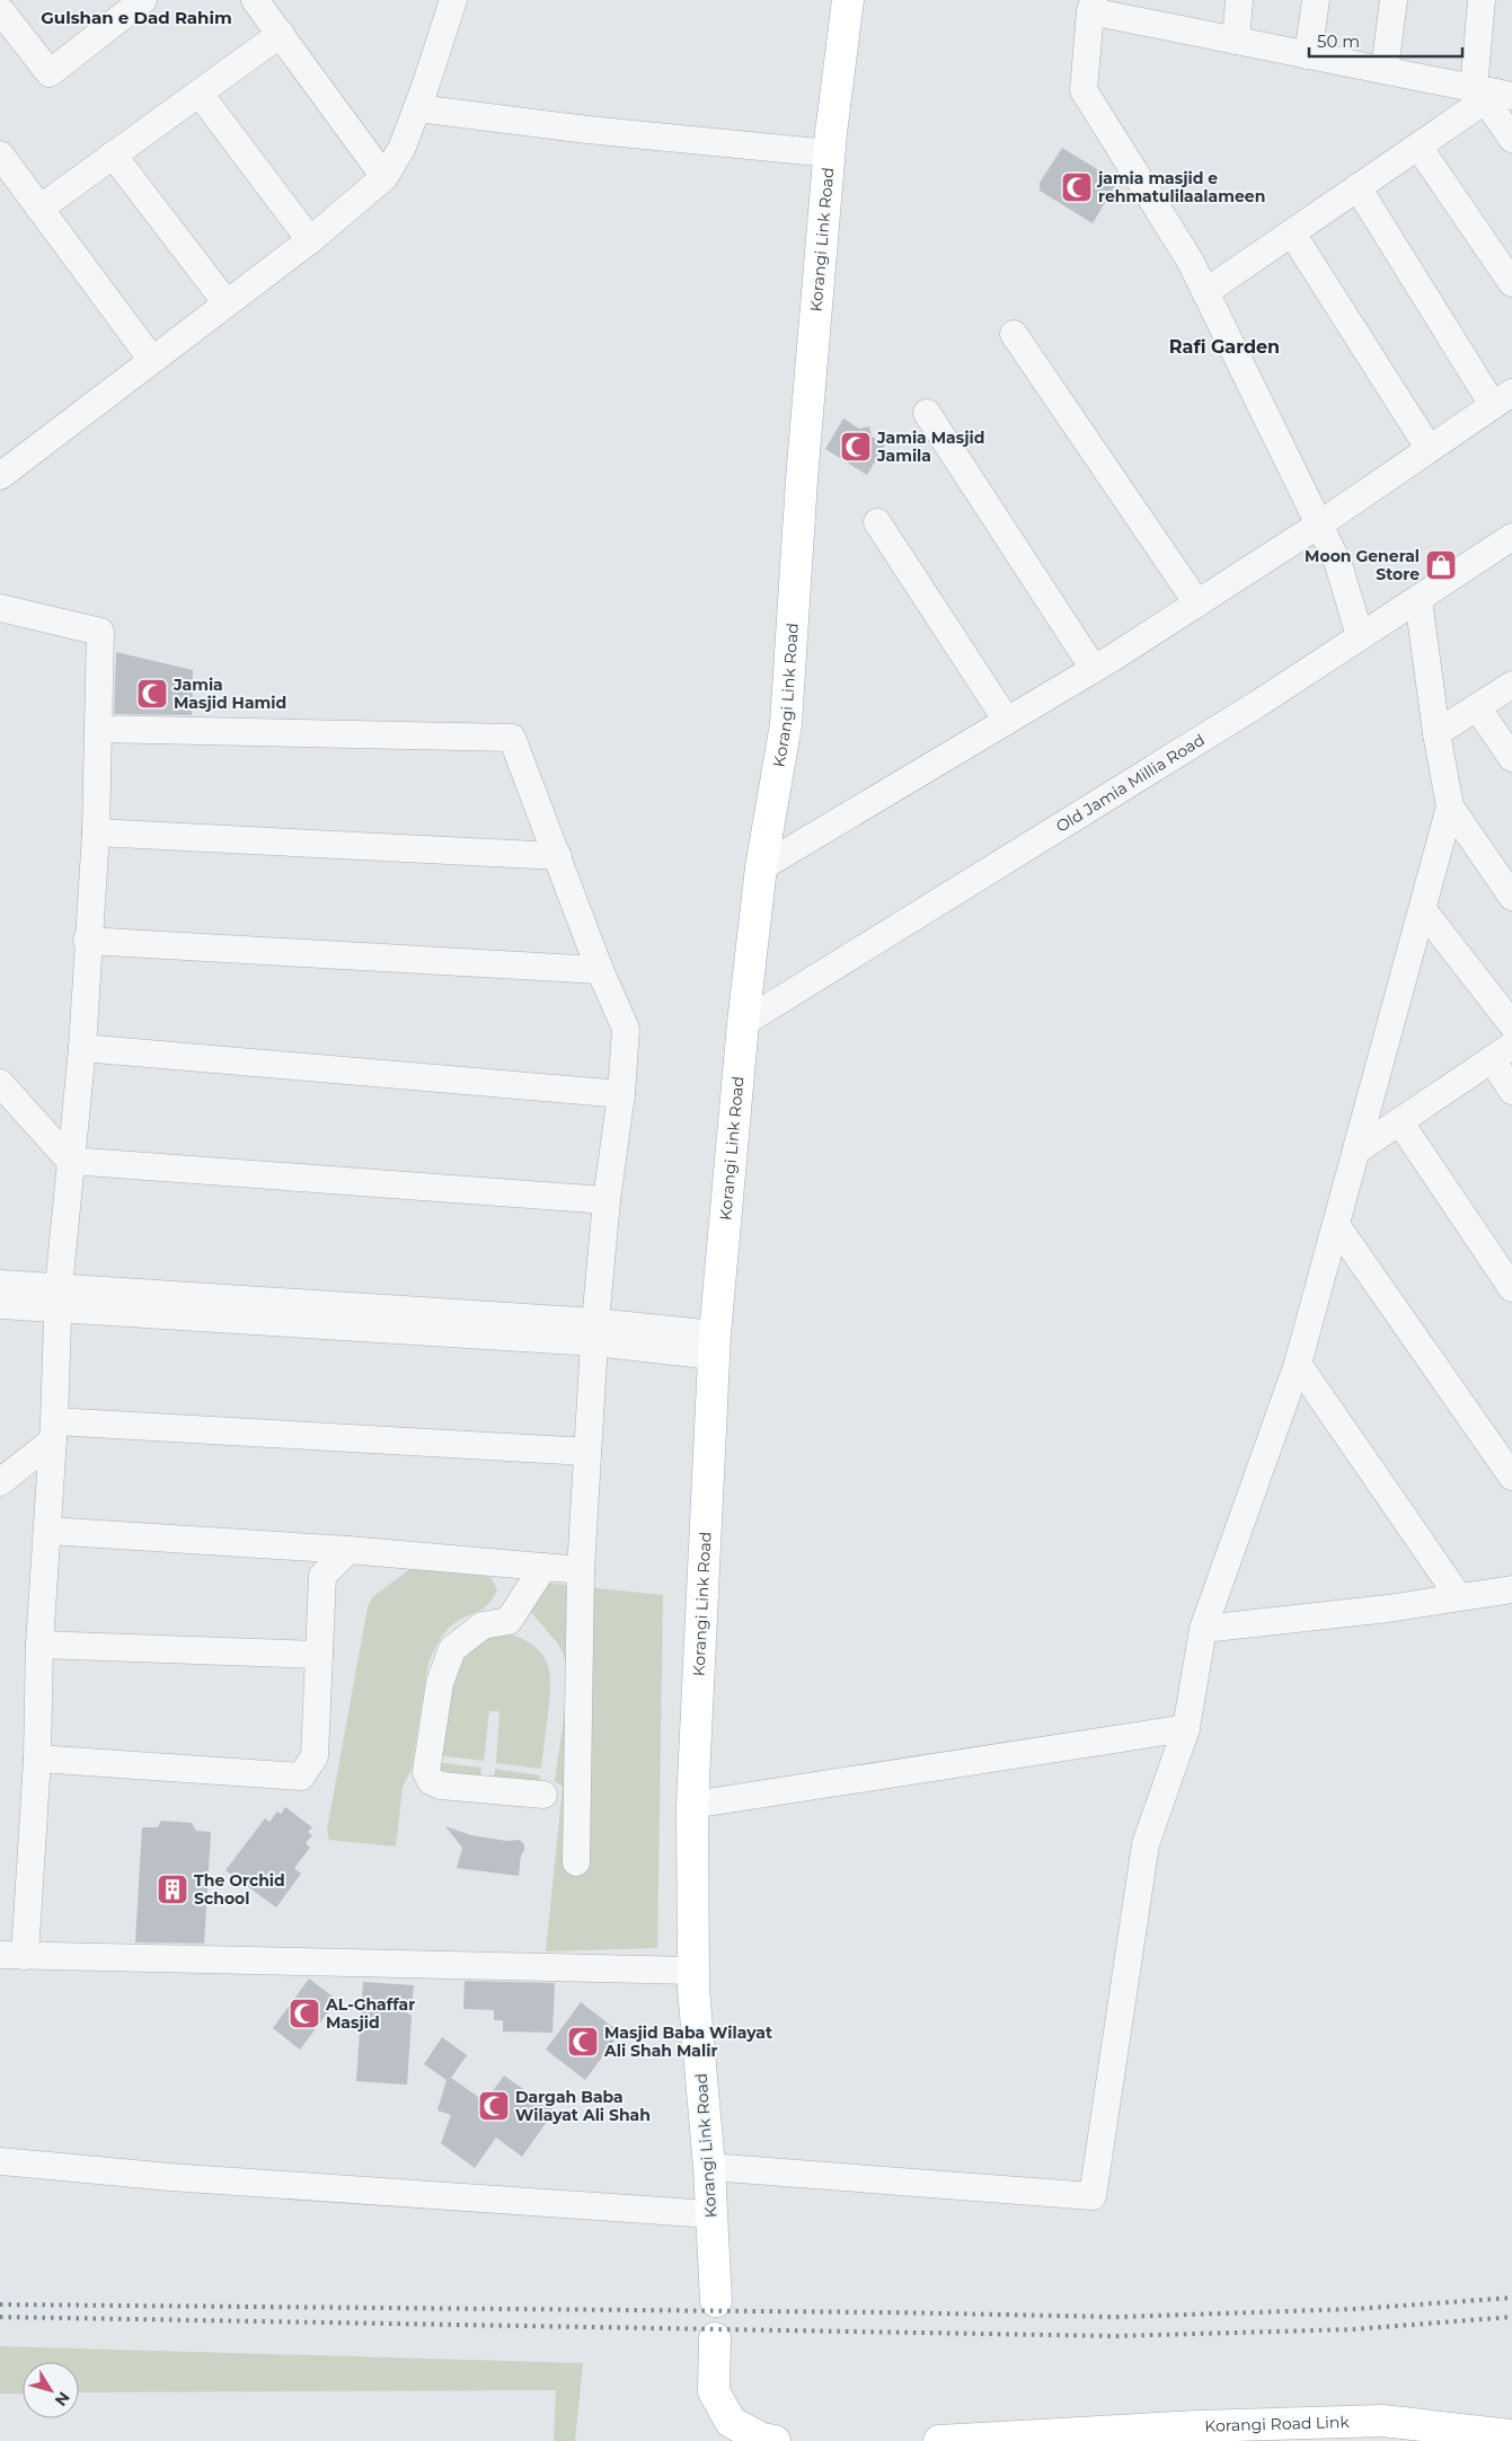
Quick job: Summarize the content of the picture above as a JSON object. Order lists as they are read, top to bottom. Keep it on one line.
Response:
{"streets":{"main road":["Korangi Link Road","Korangi Road Link"],"street":["Old Jamia Millia Road"]},"crossings":[["Korangi Link Road","Old Jamia Millia Road"]],"districts":["Gulshan e Dad Rahim","Rafi Garden"],"places":{"mosque":["jamia masjid e rehmatulilaalameen","Jamia Masjid Jamila","Jamia Masjid Hamid","AL-Ghaffar Masjid","Masjid Baba Wilayat Ali Shah Malir","Dargah Baba Wilayat Ali Shah"],"shop":["Moon General Store"],"building":["The Orchid School"]},"scale_bar":"50 m","north":"bottom right"}
